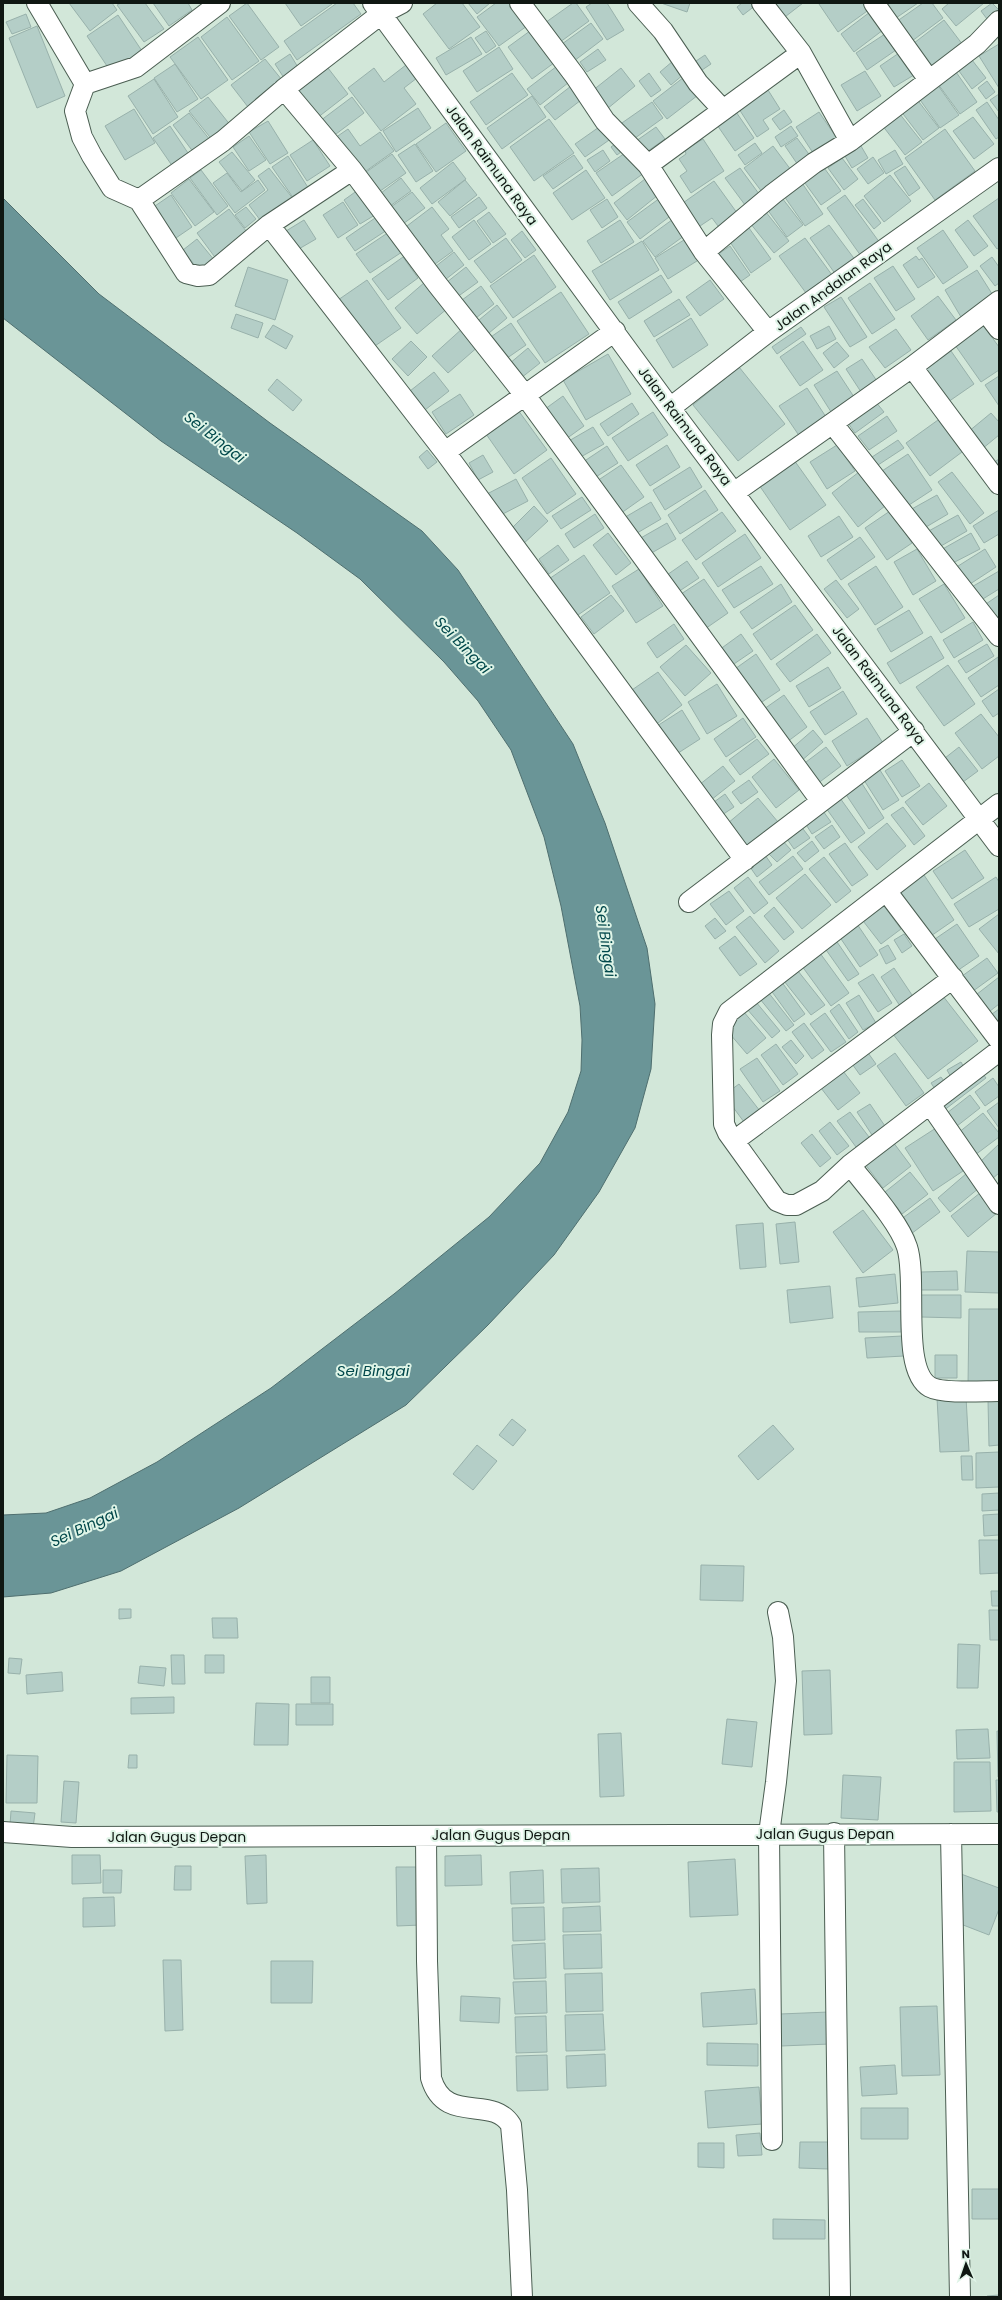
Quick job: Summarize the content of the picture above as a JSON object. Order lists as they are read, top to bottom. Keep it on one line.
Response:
{"streets":{"street":["Jalan Raimuna Raya","Jalan Andalan Raya","Jalan Gugus Depan"]},"crossings":[["Jalan Raimuna Raya","Jalan Andalan Raya"]],"water":["Sei Bingai"],"north":"top"}
